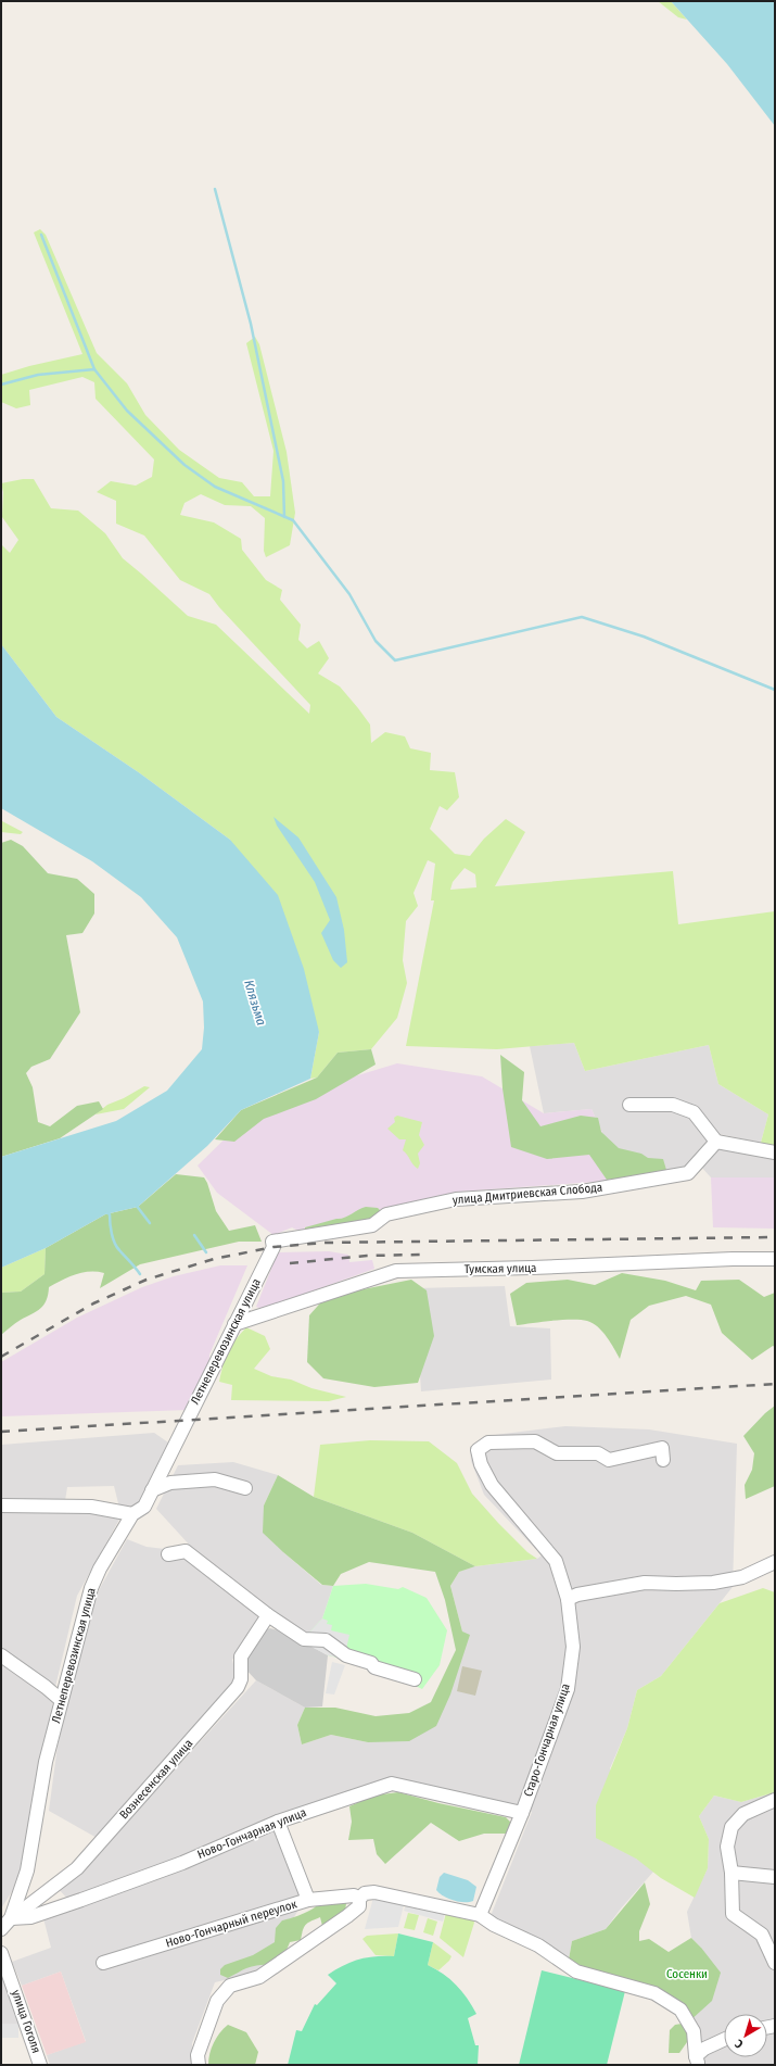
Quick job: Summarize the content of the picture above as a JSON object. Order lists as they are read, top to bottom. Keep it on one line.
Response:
{"streets":{"street":["улица Дмитриевская Слобода","Тумская улица","Летнеперевозинская улица","Старо-Гончарная улица","Вознесенская улица","Ново-Гончарная улица","Ново-Гончарный переулок","улица Гоголя"]},"crossings":[["улица Дмитриевская Слобода","Летнеперевозинская улица"],["Тумская улица","Летнеперевозинская улица"],["Летнеперевозинская улица","Вознесенская улица"],["Летнеперевозинская улица","Ново-Гончарная улица"],["Старо-Гончарная улица","Ново-Гончарная улица"],["Вознесенская улица","Ново-Гончарная улица"]],"water":["Клязьма"],"parks":["Сосенки"],"north":"bottom left"}
